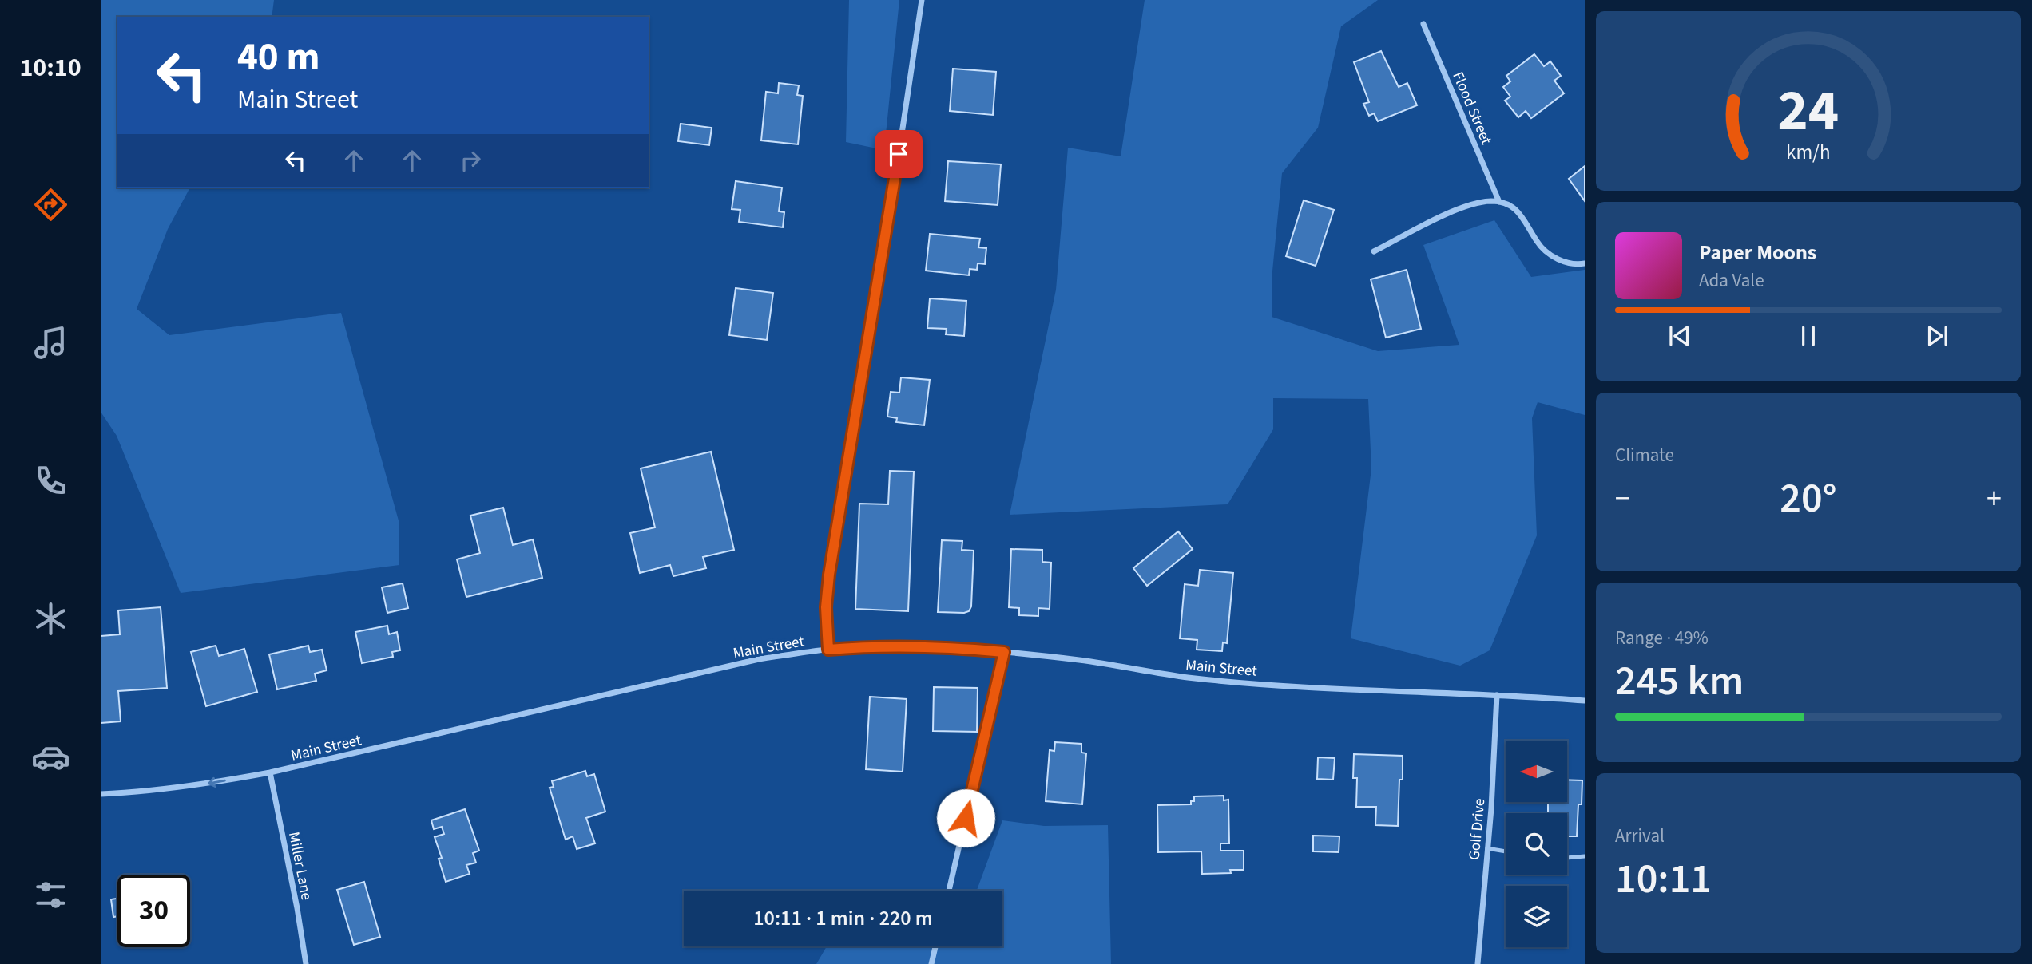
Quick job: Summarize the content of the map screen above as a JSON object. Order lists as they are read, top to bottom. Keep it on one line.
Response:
{"streets":{"street":["Flood Street","Main Street","Golf Drive","Miller Lane"]},"crossings":[["Main Street","Golf Drive"],["Main Street","Miller Lane"]],"north":"left","page":{"tabs":"10:10","turn":["40 m","Main Street"],"song":["Paper Moons","Ada Vale"],"tile":["Climate",["Range · 49%","245 km"],["Arrival","10:11"]],"heat":["−","20°","+"],"limit":"30","trip":"10:11 · 1 min · 220 m","gauge":["24","km/h"]}}
